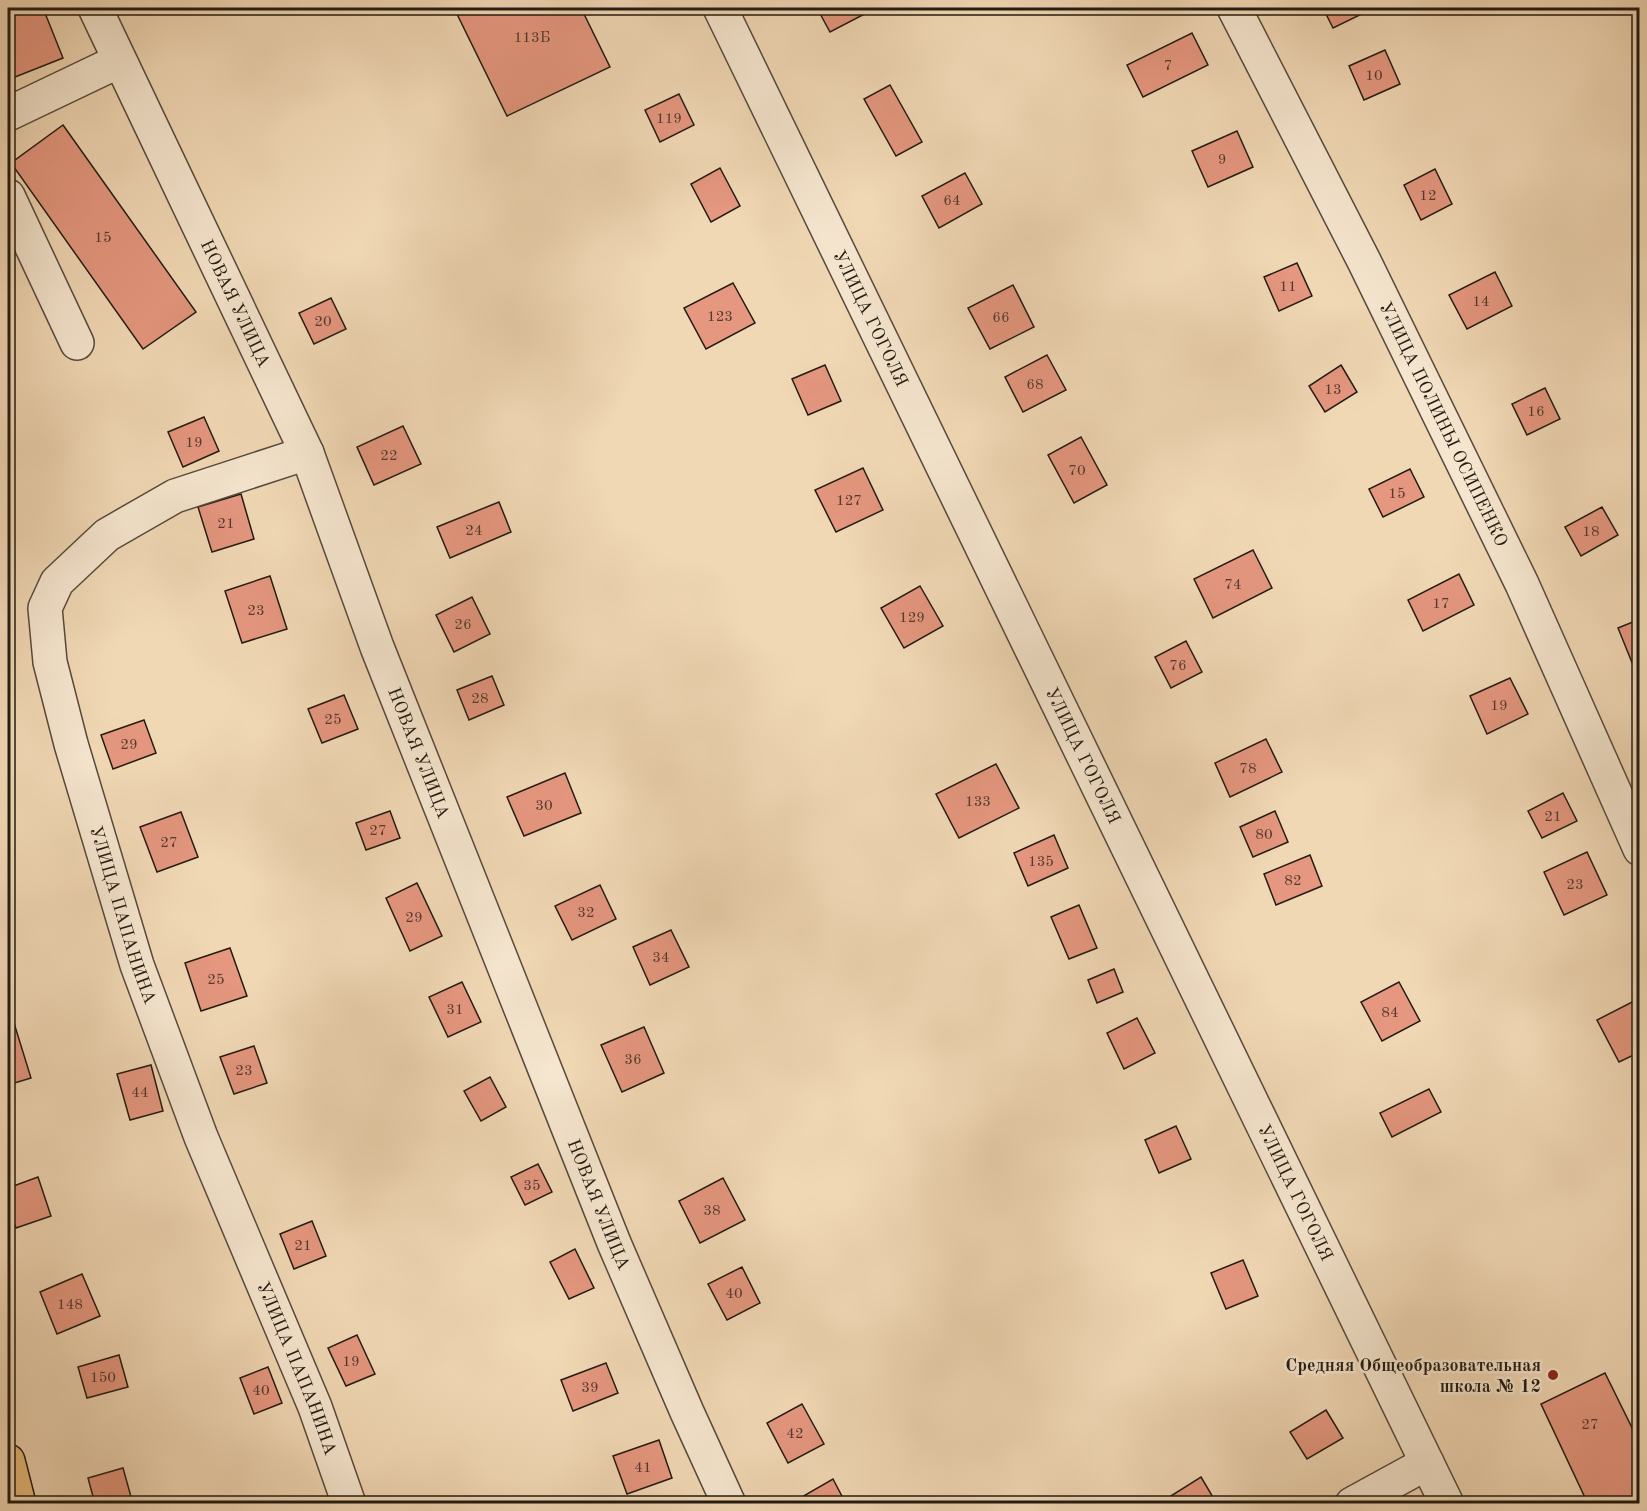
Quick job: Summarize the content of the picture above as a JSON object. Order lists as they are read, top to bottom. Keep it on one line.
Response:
{"streets":{"street":["НОВАЯ УЛИЦА","УЛИЦА ГОГОЛЯ","УЛИЦА ПОЛИНЫ ОСИПЕНКО","УЛИЦА ПАПАНИНА"]},"crossings":[["НОВАЯ УЛИЦА","УЛИЦА ПАПАНИНА"]],"places":["Средняя Общеобразовательная школа № 12"],"house_numbers":["113Б","7","10","119","9","12","64","15","11","14","123","66","20","68","13","16","19","22","70","15","127","21","24","18","74","17","23","129","26","76","28","19","25","29","78","133","30","21","27","80","27","135","82","23","32","29","34","25","31","84","36","23","44","35","38","21","40","148","19","150","39","40","27","42","41"]}
